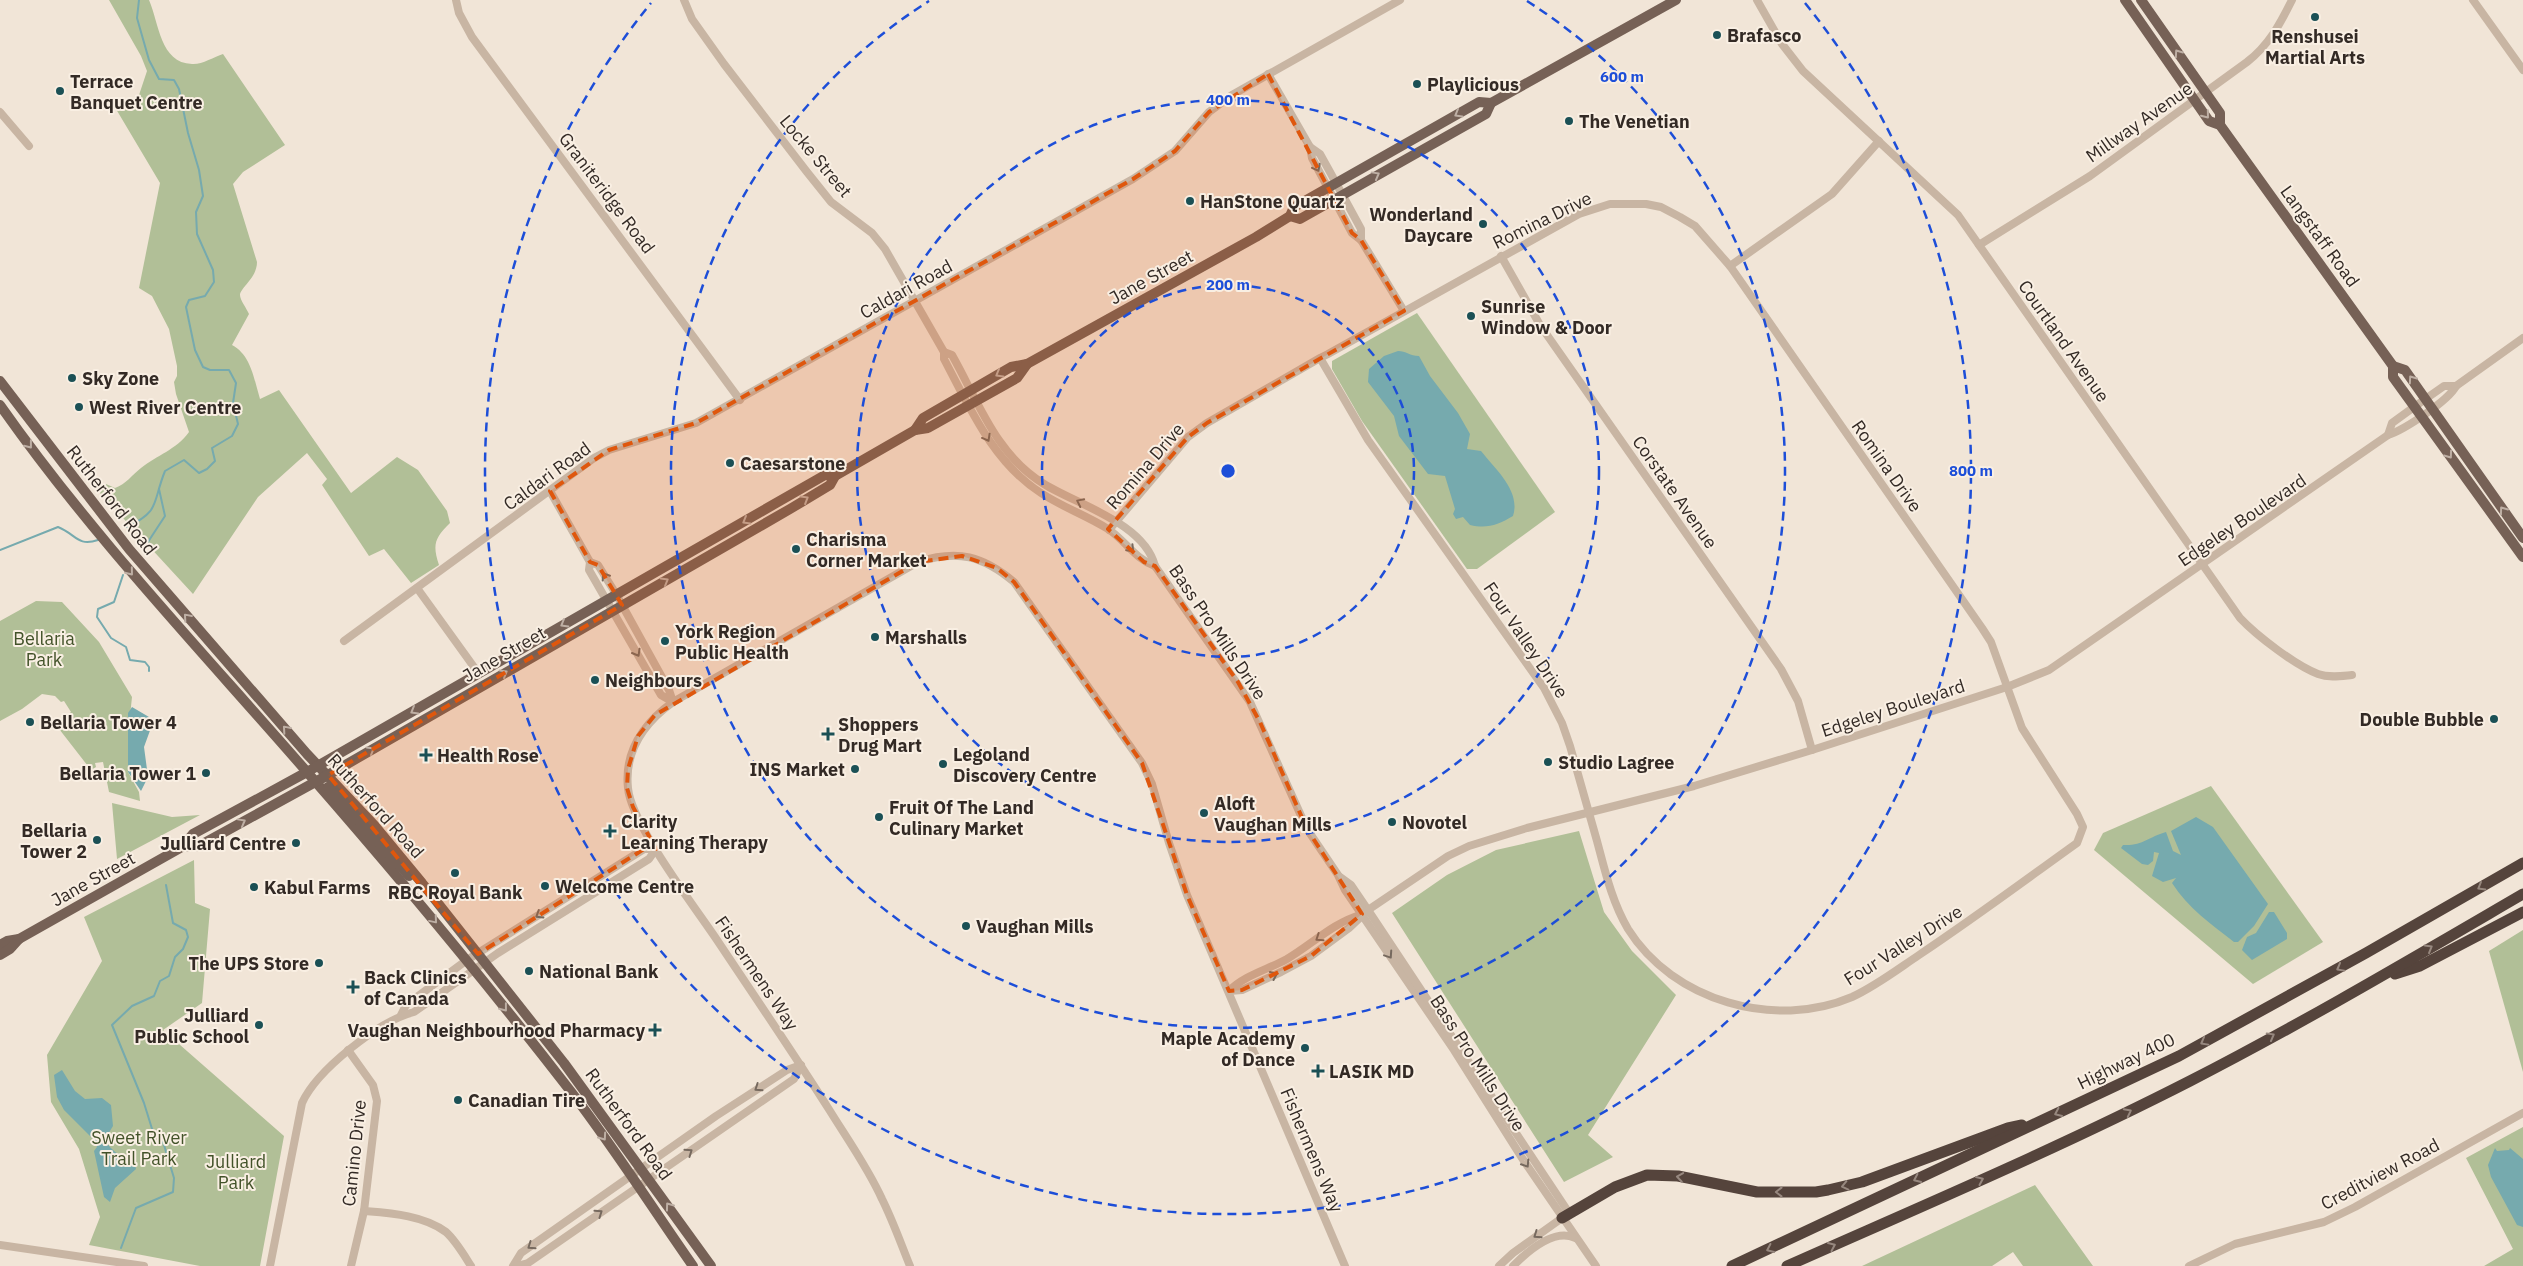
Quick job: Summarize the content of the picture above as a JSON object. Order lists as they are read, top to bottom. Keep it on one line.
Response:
{"streets":{"highway":["Highway 400"],"main road":["Langstaff Road","Jane Street","Rutherford Road"],"street":["Millway Avenue","Locke Street","Graniteridge Road","Romina Drive","Caldari Road","Courtland Avenue","Corstate Avenue","Edgeley Boulevard","Bass Pro Mills Drive","Four Valley Drive","Fishermens Way","Camino Drive","Creditview Road"]},"crossings":[["Millway Avenue","Langstaff Road"],["Millway Avenue","Courtland Avenue"],["Locke Street","Jane Street"],["Locke Street","Caldari Road"],["Locke Street","Bass Pro Mills Drive"],["Graniteridge Road","Caldari Road"],["Romina Drive","Corstate Avenue"],["Romina Drive","Edgeley Boulevard"],["Romina Drive","Bass Pro Mills Drive"],["Romina Drive","Four Valley Drive"],["Langstaff Road","Edgeley Boulevard"],["Jane Street","Rutherford Road"],["Jane Street","Bass Pro Mills Drive"],["Courtland Avenue","Edgeley Boulevard"],["Corstate Avenue","Edgeley Boulevard"],["Edgeley Boulevard","Bass Pro Mills Drive"],["Edgeley Boulevard","Four Valley Drive"],["Edgeley Boulevard","Fishermens Way"]],"parks":["Bellaria Park","Sweet River Trail Park","Julliard Park"],"places":{"other":["Renshusei Martial Arts","Brafasco","Playlicious","Terrace Banquet Centre","The Venetian","HanStone Quartz","Wonderland Daycare","Sunrise Window & Door","Sky Zone","West River Centre","Caesarstone","Charisma Corner Market","Marshalls","York Region Public Health","Neighbours","Double Bubble","Bellaria Tower 4","Studio Lagree","Legoland Discovery Centre","INS Market","Bellaria Tower 1","Aloft Vaughan Mills","Fruit Of The Land Culinary Market","Novotel","Bellaria Tower 2","Julliard Centre","RBC Royal Bank","Welcome Centre","Kabul Farms","Vaughan Mills","The UPS Store","National Bank","Julliard Public School","Maple Academy of Dance","Canadian Tire"],"health":["Shoppers Drug Mart","Health Rose","Clarity Learning Therapy","Back Clinics of Canada","Vaughan Neighbourhood Pharmacy","LASIK MD"]},"rings":["600 m","400 m","200 m","800 m"]}
